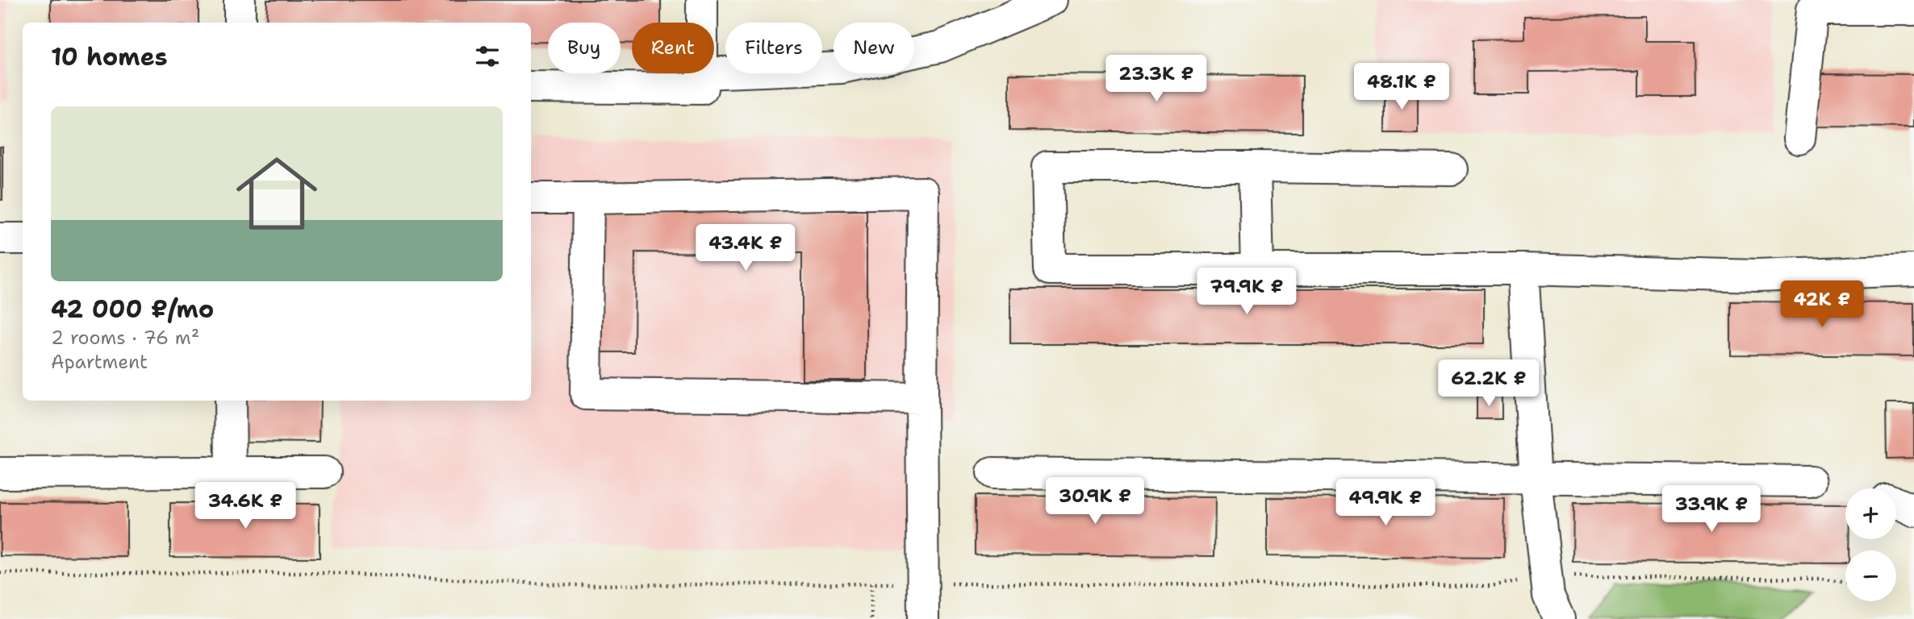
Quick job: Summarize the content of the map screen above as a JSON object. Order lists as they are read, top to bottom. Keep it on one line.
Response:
{"page":{"chip":["Buy","Rent","Filters","New"],"heading":"10 homes","price":["23.3K ₽","48.1K ₽","43.4K ₽","79.9K ₽","42K ₽","62.2K ₽","30.9K ₽","49.9K ₽","34.6K ₽","33.9K ₽"],"list":[{"name":"42 000 ₽/mo","note":"2 rooms · 76 m² · Apartment"}],"map_buttons":["+","−"]}}
